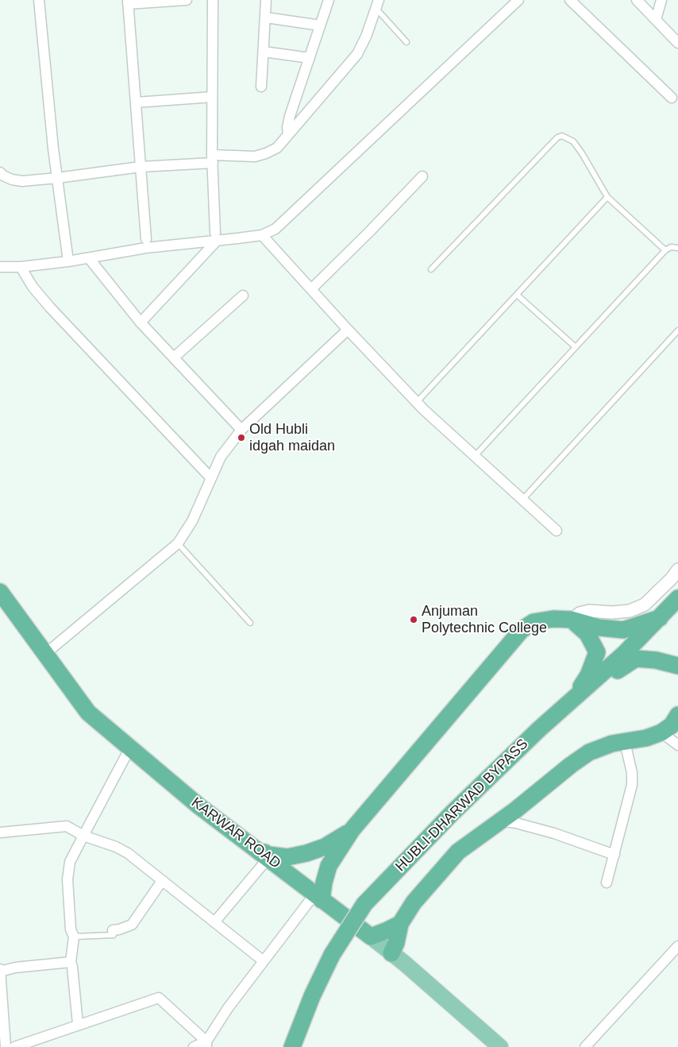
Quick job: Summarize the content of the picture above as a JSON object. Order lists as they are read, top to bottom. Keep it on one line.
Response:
{"streets":{"highway":["HUBLI-DHARWAD BYPASS","KARWAR ROAD"]},"places":["Old Hubli idgah maidan","Anjuman Polytechnic College"]}
